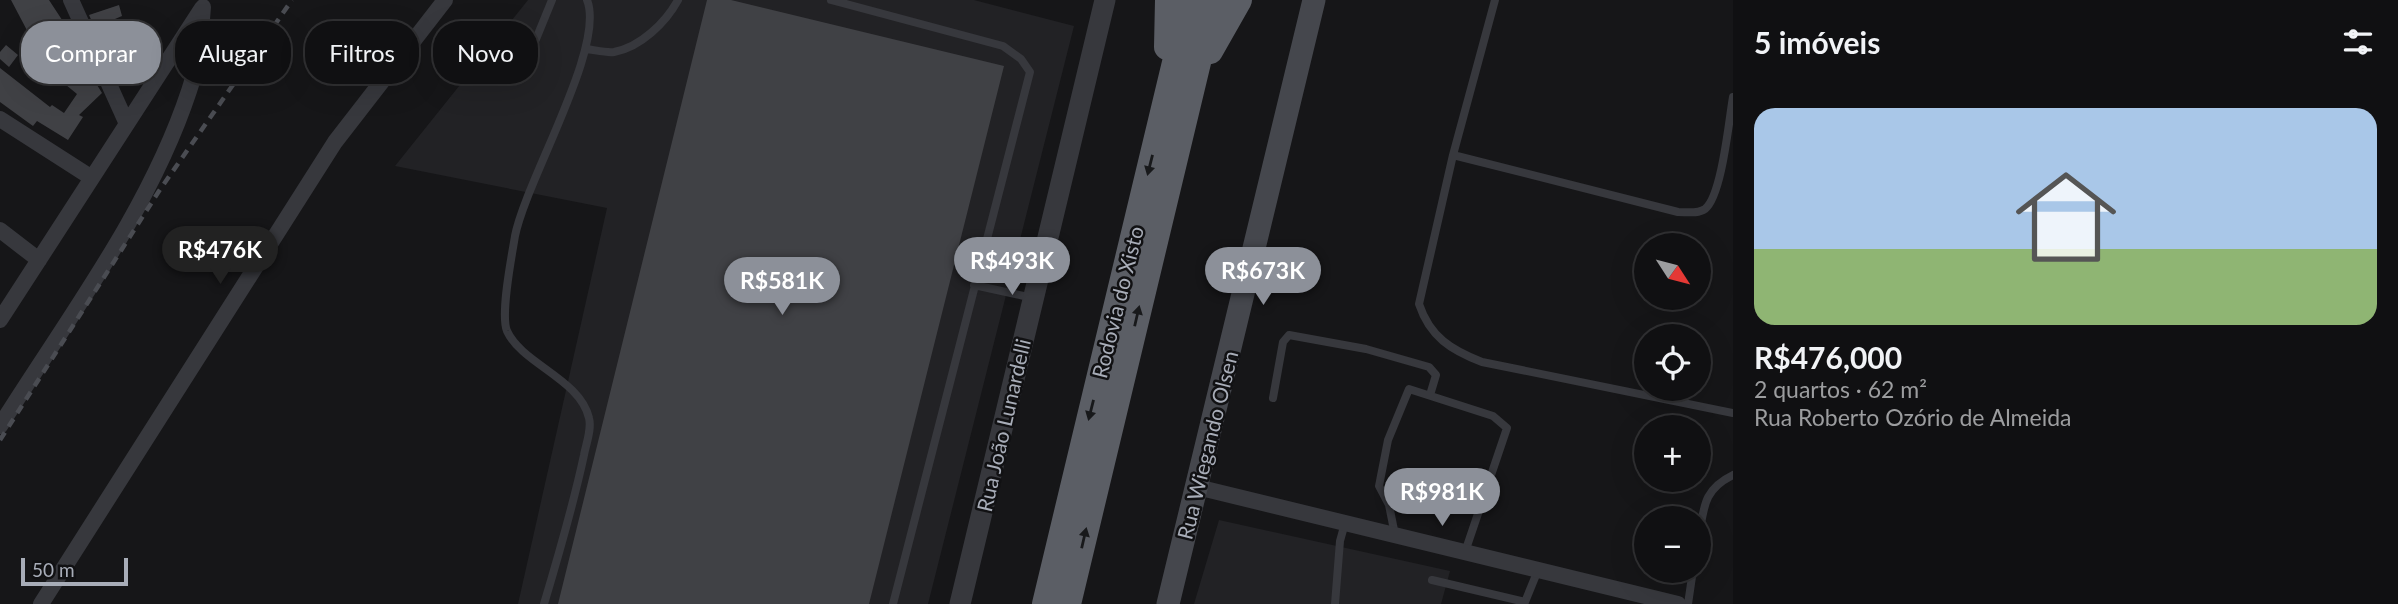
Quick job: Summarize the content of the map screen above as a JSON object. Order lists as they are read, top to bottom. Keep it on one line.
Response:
{"streets":{"highway":["Rodovia do Xisto"],"main road":["Rua Wiegando Olsen"],"street":["Rua João Lunardelli"]},"scale_bar":"50 m","north":"bottom right","page":{"heading":"5 imóveis","chip":["Comprar","Alugar","Filtros","Novo"],"list":[{"name":"R$476,000","note":"2 quartos · 62 m² · Rua Roberto Ozório de Almeida"}],"price":["R$476K","R$493K","R$673K","R$581K","R$981K"],"map_buttons":["+","−"],"scale":"50 m"}}
